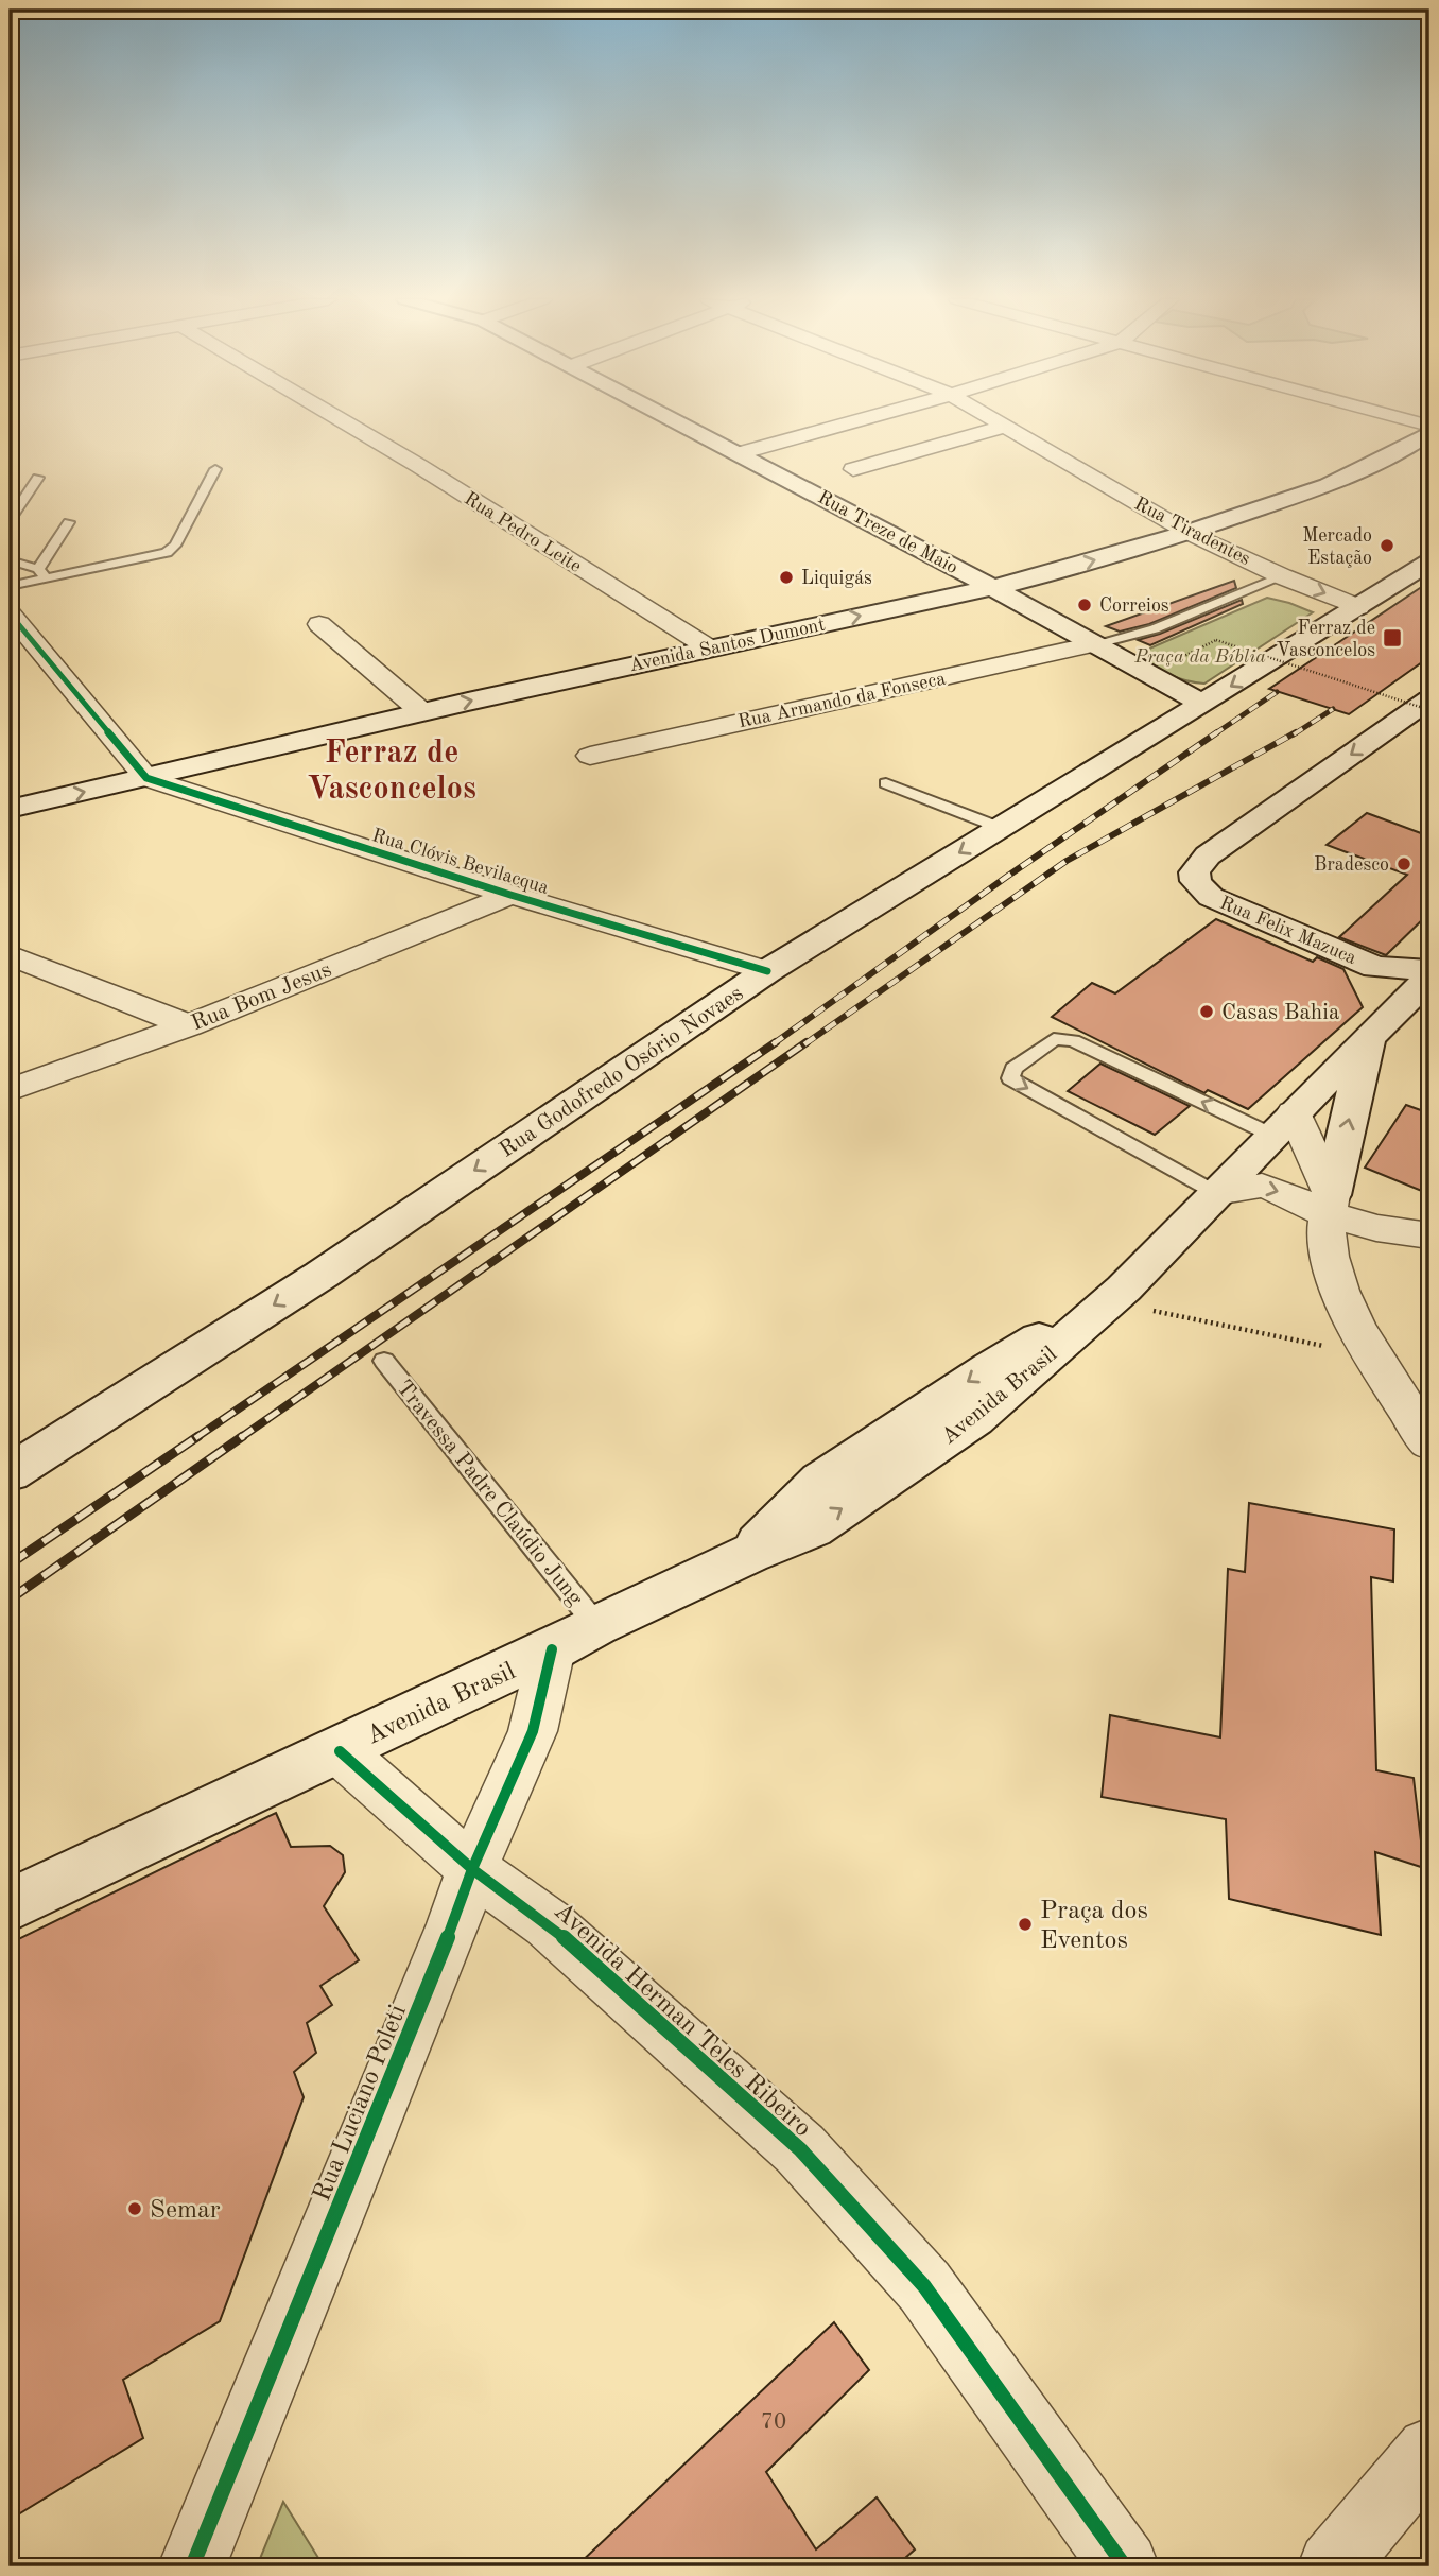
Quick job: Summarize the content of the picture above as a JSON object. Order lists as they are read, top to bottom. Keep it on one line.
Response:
{"streets":{"main road":["Rua Treze de Maio","Avenida Santos Dumont","Rua Felix Mazuca","Rua Godofredo Osório Novaes","Avenida Brasil"],"street":["Rua Tiradentes","Rua Pedro Leite","Rua Armando da Fonseca","Rua Clóvis Bevilacqua","Rua Bom Jesus","Avenida Herman Teles Ribeiro","Rua Luciano Poleti"],"lane":["Travessa Padre Claúdio Jung"]},"crossings":[["Rua Tiradentes","Avenida Santos Dumont"],["Rua Tiradentes","Rua Godofredo Osório Novaes"],["Rua Pedro Leite","Avenida Santos Dumont"],["Rua Treze de Maio","Avenida Santos Dumont"],["Rua Treze de Maio","Rua Armando da Fonseca"],["Rua Treze de Maio","Rua Godofredo Osório Novaes"],["Avenida Santos Dumont","Rua Clóvis Bevilacqua"],["Rua Clóvis Bevilacqua","Rua Bom Jesus"],["Rua Clóvis Bevilacqua","Rua Godofredo Osório Novaes"],["Rua Felix Mazuca","Avenida Brasil"],["Avenida Brasil","Travessa Padre Claúdio Jung"],["Avenida Brasil","Avenida Herman Teles Ribeiro"],["Avenida Brasil","Rua Luciano Poleti"],["Travessa Padre Claúdio Jung","Rua Luciano Poleti"],["Avenida Herman Teles Ribeiro","Rua Luciano Poleti"]],"one_way":["Avenida Santos Dumont","Rua Godofredo Osório Novaes"],"districts":["Ferraz de Vasconcelos"],"parks":["Praça da Bíblia"],"places":{"other":["Mercado Estação","Liquigás","Correios","Bradesco","Casas Bahia","Praça dos Eventos","Semar"],"transit":["Ferraz de Vasconcelos"]},"house_numbers":["70"]}
